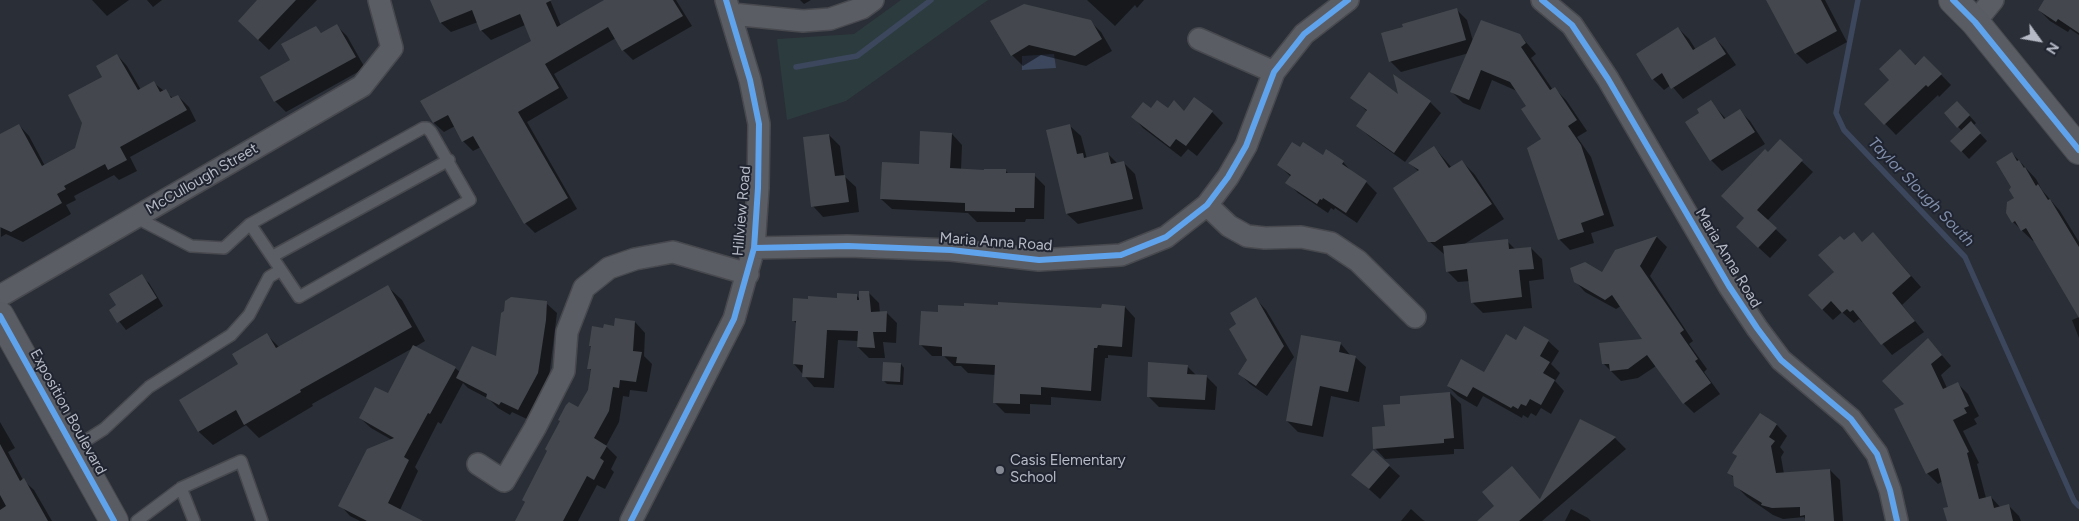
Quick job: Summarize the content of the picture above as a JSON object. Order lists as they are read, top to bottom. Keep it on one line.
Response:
{"streets":{"street":["McCullough Street","Hillview Road","Maria Anna Road","Exposition Boulevard"]},"crossings":[["Hillview Road","Maria Anna Road"]],"water":["Taylor Slough South"],"places":["Casis Elementary School"],"north":"bottom right"}
